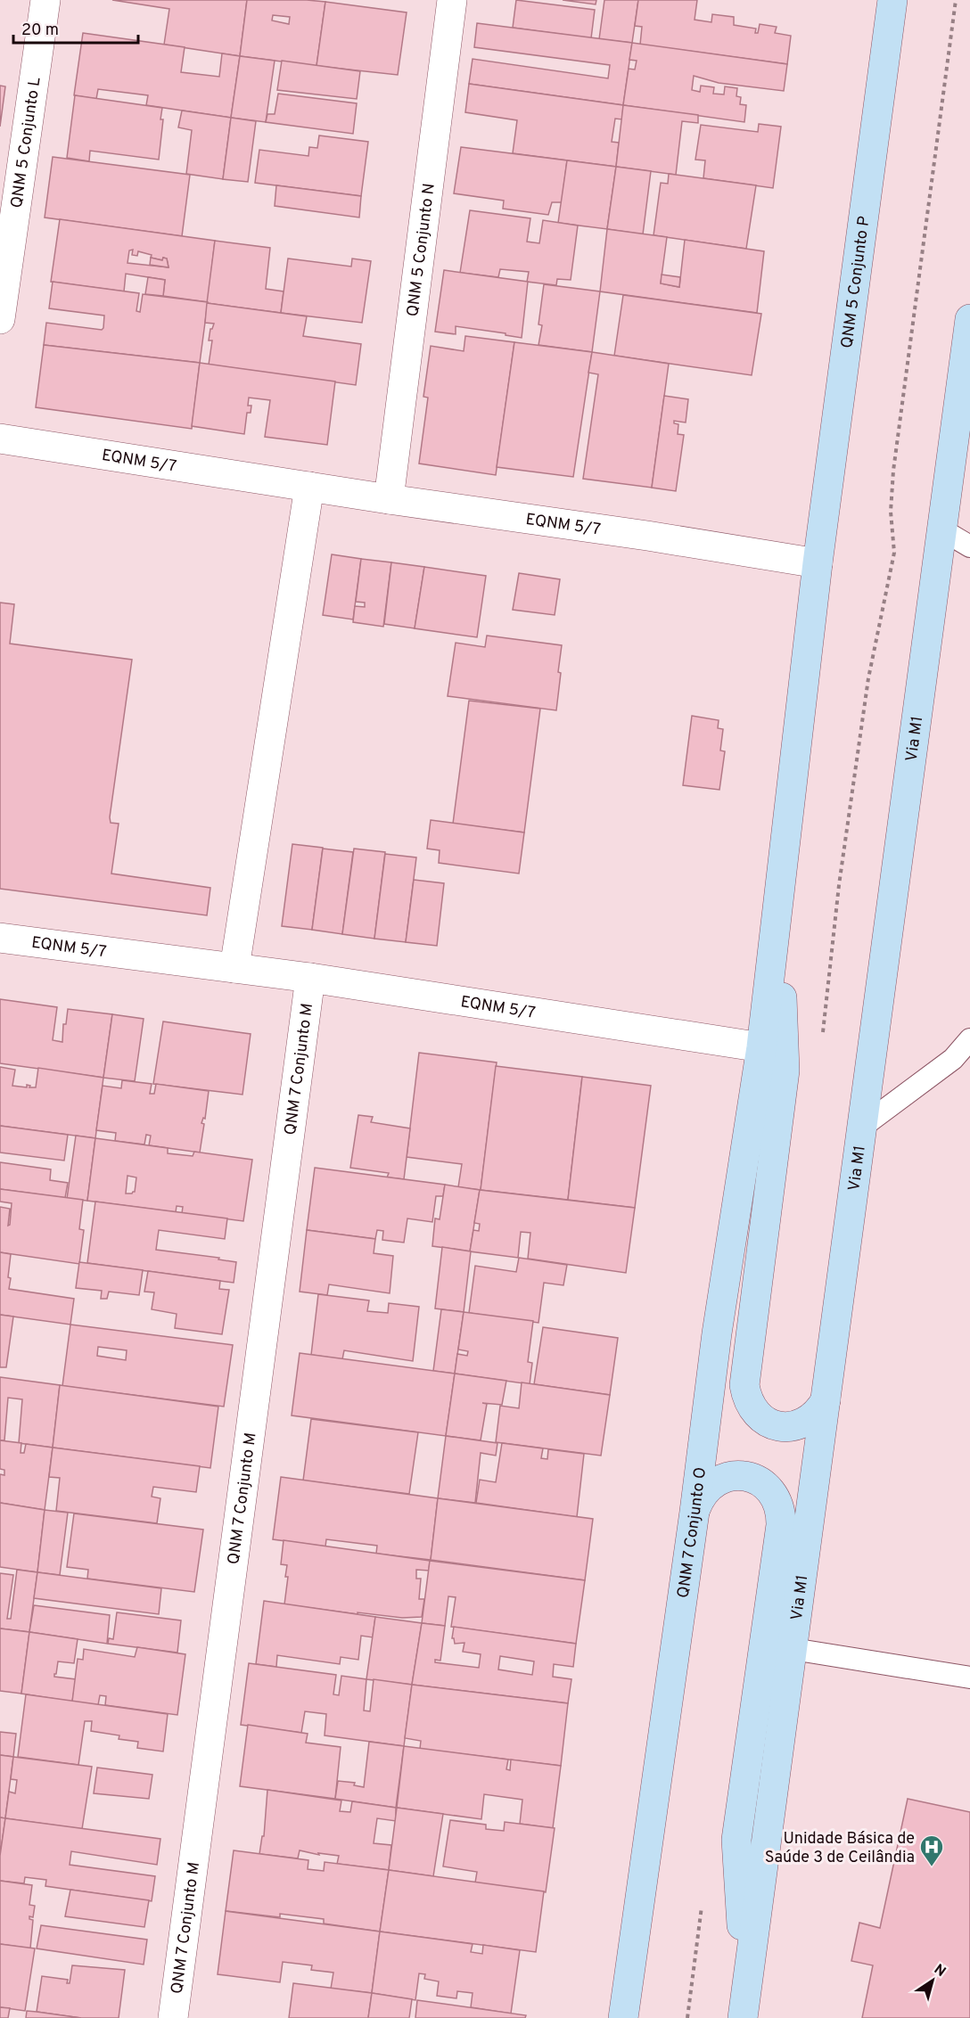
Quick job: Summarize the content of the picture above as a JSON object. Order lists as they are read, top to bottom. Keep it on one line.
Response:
{"streets":{"main road":["QNM 5 Conjunto P","Via M1","QNM 7 Conjunto O"],"street":["QNM 5 Conjunto L","QNM 5 Conjunto N","EQNM 5/7","QNM 7 Conjunto M"]},"crossings":[["QNM 5 Conjunto N","EQNM 5/7"],["QNM 5 Conjunto P","EQNM 5/7"],["EQNM 5/7","QNM 7 Conjunto M"],["EQNM 5/7","QNM 7 Conjunto O"]],"places":{"hospital":["Unidade Básica de Saúde 3 de Ceilândia"]},"scale_bar":"20 m","north":"top right"}
